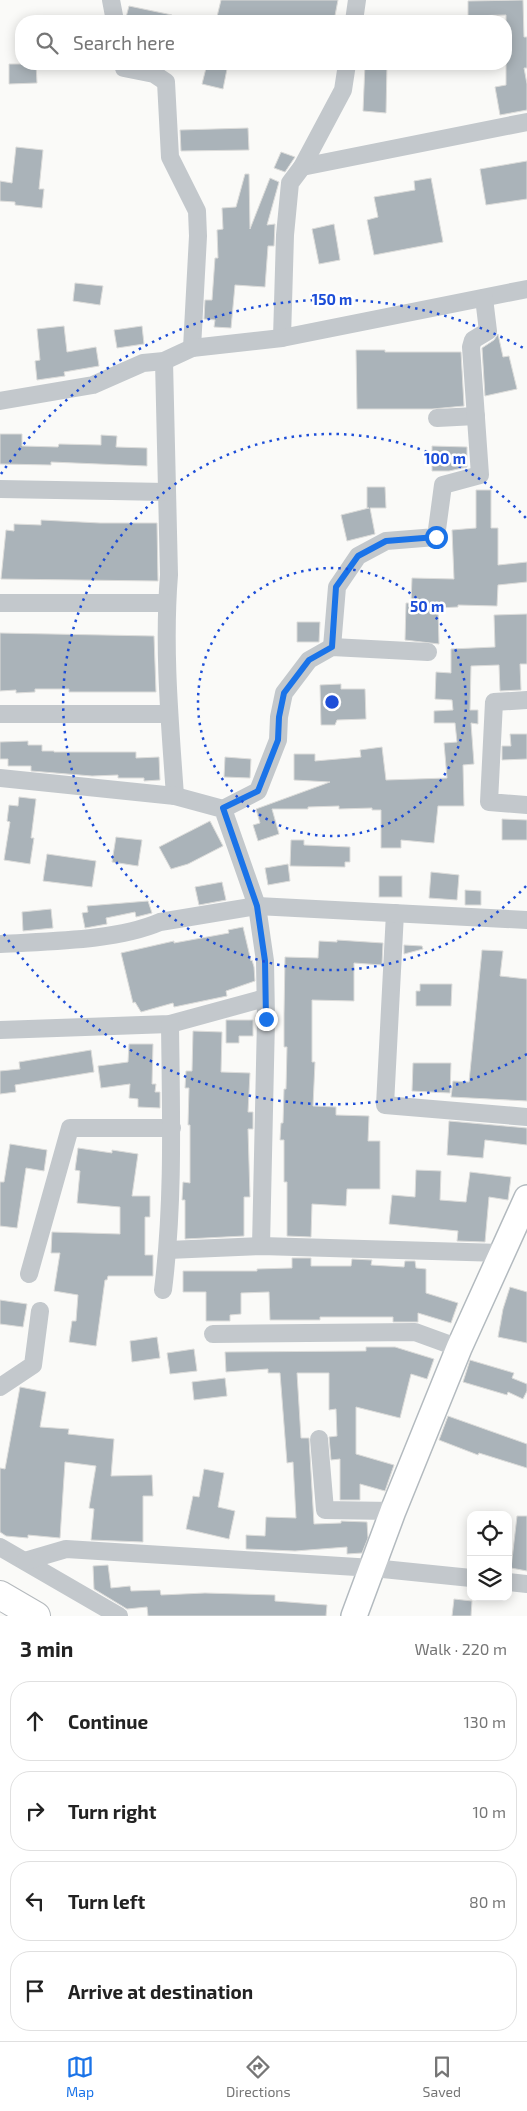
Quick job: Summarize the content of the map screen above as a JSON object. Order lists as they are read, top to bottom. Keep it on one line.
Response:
{"page":{"search":"Search here","heading":["3 min","Walk · 220 m"],"list":[["Continue","130 m"],["Turn right","10 m"],["Turn left","80 m"],"Arrive at destination"],"nav":["Map","Directions","Saved"]},"rings":["150 m","100 m","50 m"]}
